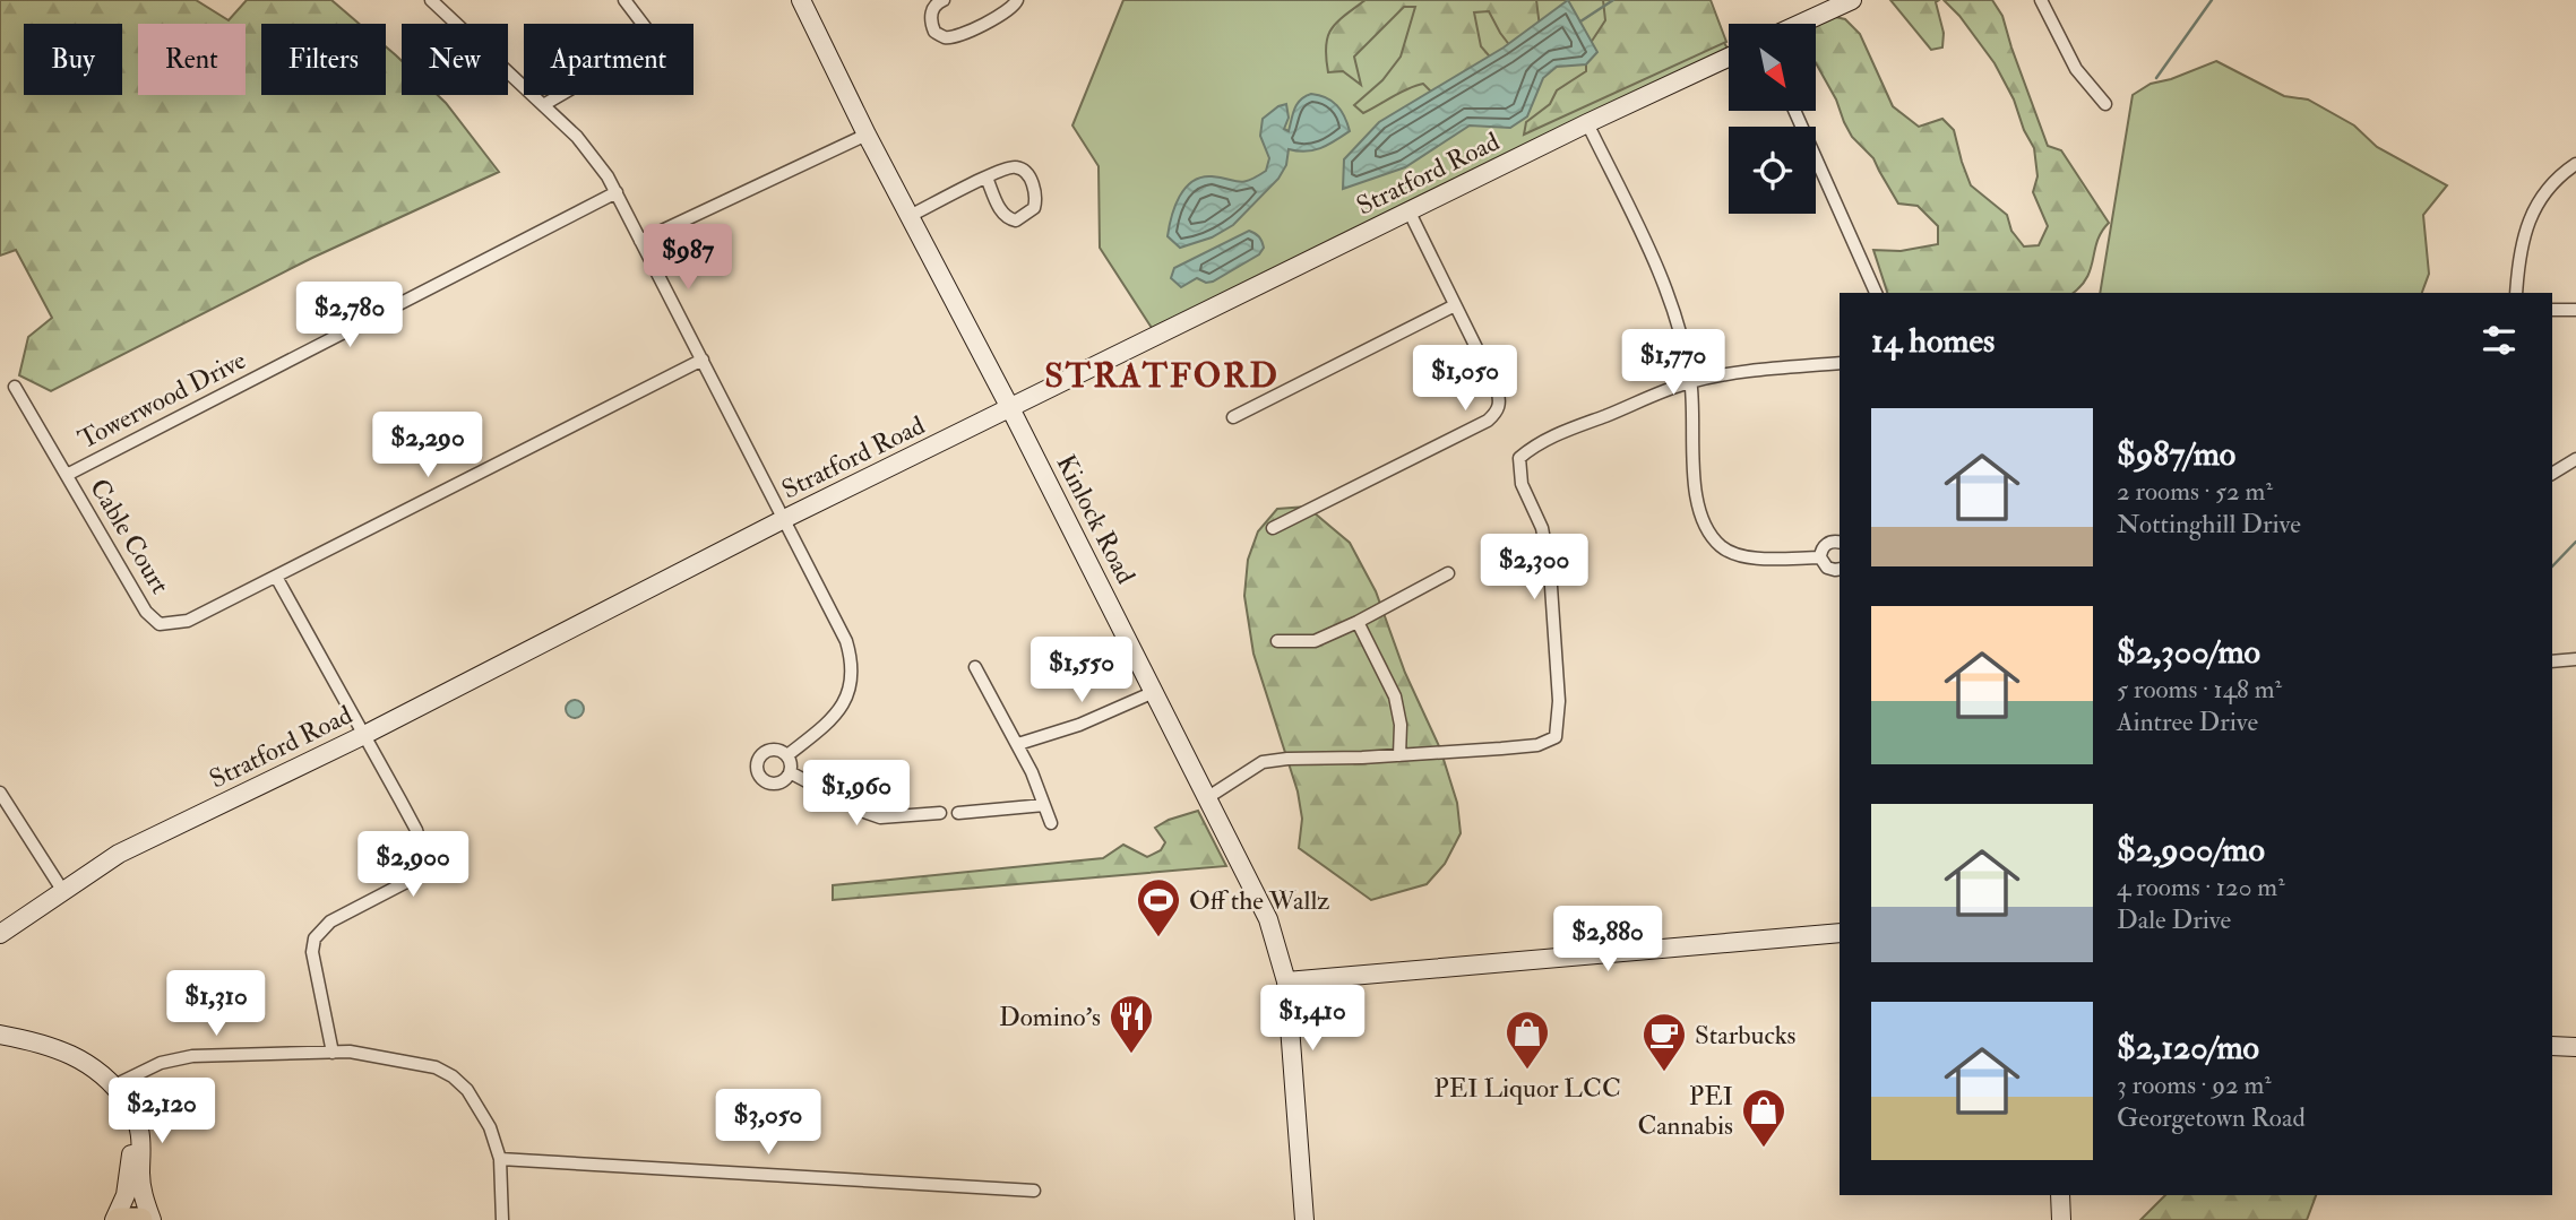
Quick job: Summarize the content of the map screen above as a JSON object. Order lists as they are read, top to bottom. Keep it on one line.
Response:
{"streets":{"main road":["Stratford Road","Kinlock Road"],"street":["Towerwood Drive","Cable Court"]},"crossings":[["Stratford Road","Kinlock Road"],["Towerwood Drive","Cable Court"]],"districts":["STRATFORD"],"places":{"sports":["Off the Wallz"],"restaurant":["Domino's"],"shop":["PEI Liquor LCC","PEI Cannabis"],"cafe":["Starbucks"]},"north":"bottom right","page":{"chip":["Buy","Rent","Filters","New","Apartment"],"price":["$987","$2,780","$1,770","$1,050","$2,290","$2,300","$1,550","$1,960","$2,900","$2,880","$1,310","$1,410","$2,120","$3,050"],"heading":"14 homes","list":[{"name":"$987/mo","note":"2 rooms · 52 m² · Nottinghill Drive"},{"name":"$2,300/mo","note":"5 rooms · 148 m² · Aintree Drive"},{"name":"$2,900/mo","note":"4 rooms · 120 m² · Dale Drive"},{"name":"$2,120/mo","note":"3 rooms · 92 m² · Georgetown Road"}]}}
